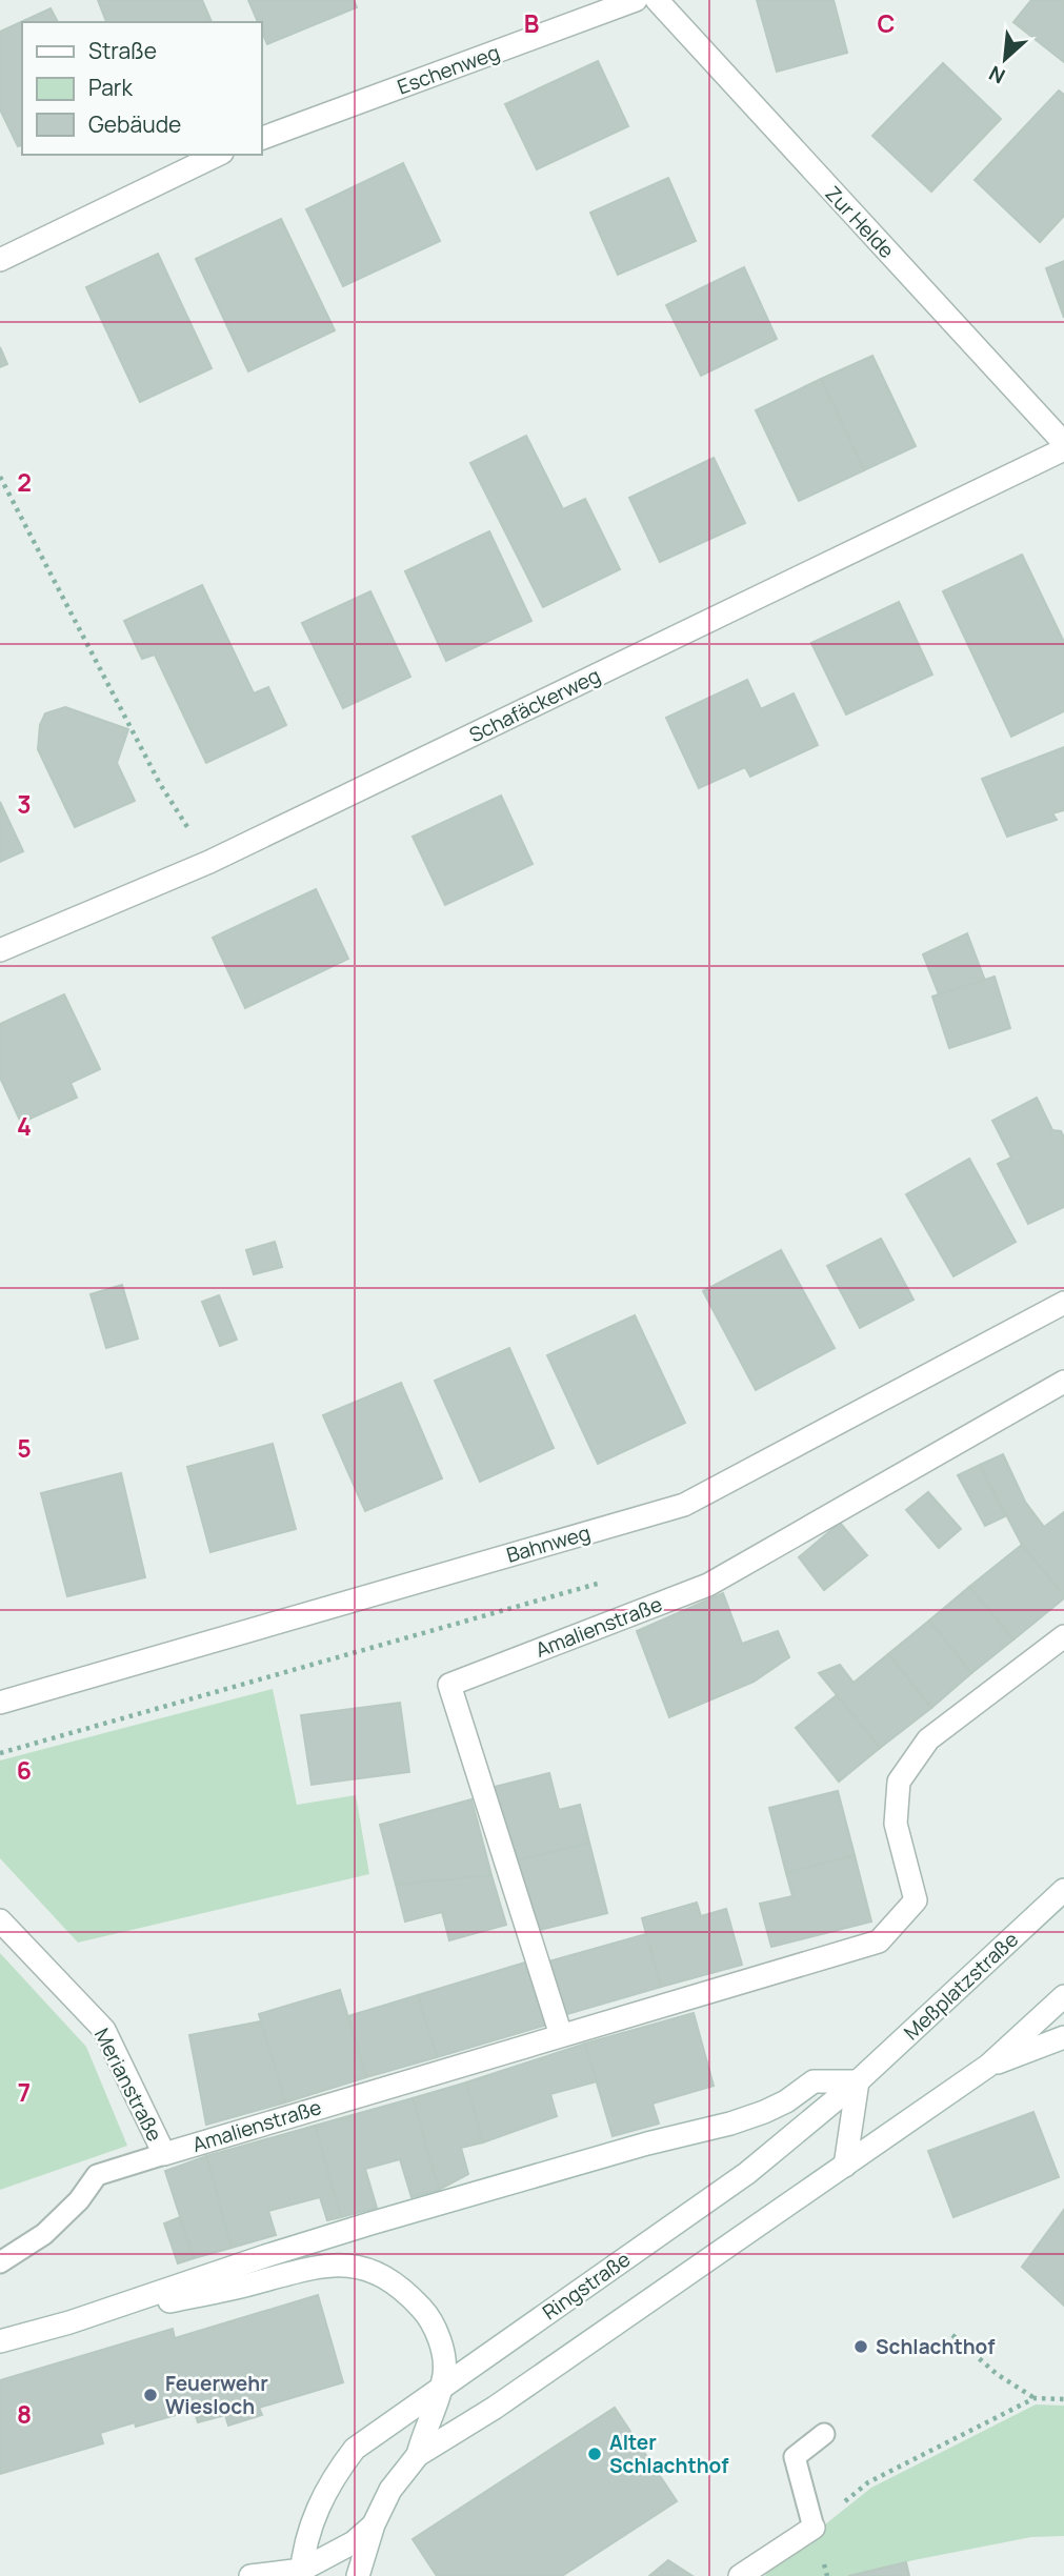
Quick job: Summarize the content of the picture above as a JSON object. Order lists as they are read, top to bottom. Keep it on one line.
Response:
{"streets":{"street":["Eschenweg","Zur Helde","Schafäckerweg","Bahnweg","Amalienstraße","Meßplatzstraße","Merianstraße","Ringstraße"]},"crossings":[["Amalienstraße","Merianstraße"],["Meßplatzstraße","Ringstraße"]],"places":["Schlachthof","Feuerwehr Wiesloch","Alter Schlachthof"],"legend":["Straße","Park","Gebäude"],"north":"bottom left","grid":{"columns":["B","C"],"rows":["2","3","4","5","6","7","8"]}}
